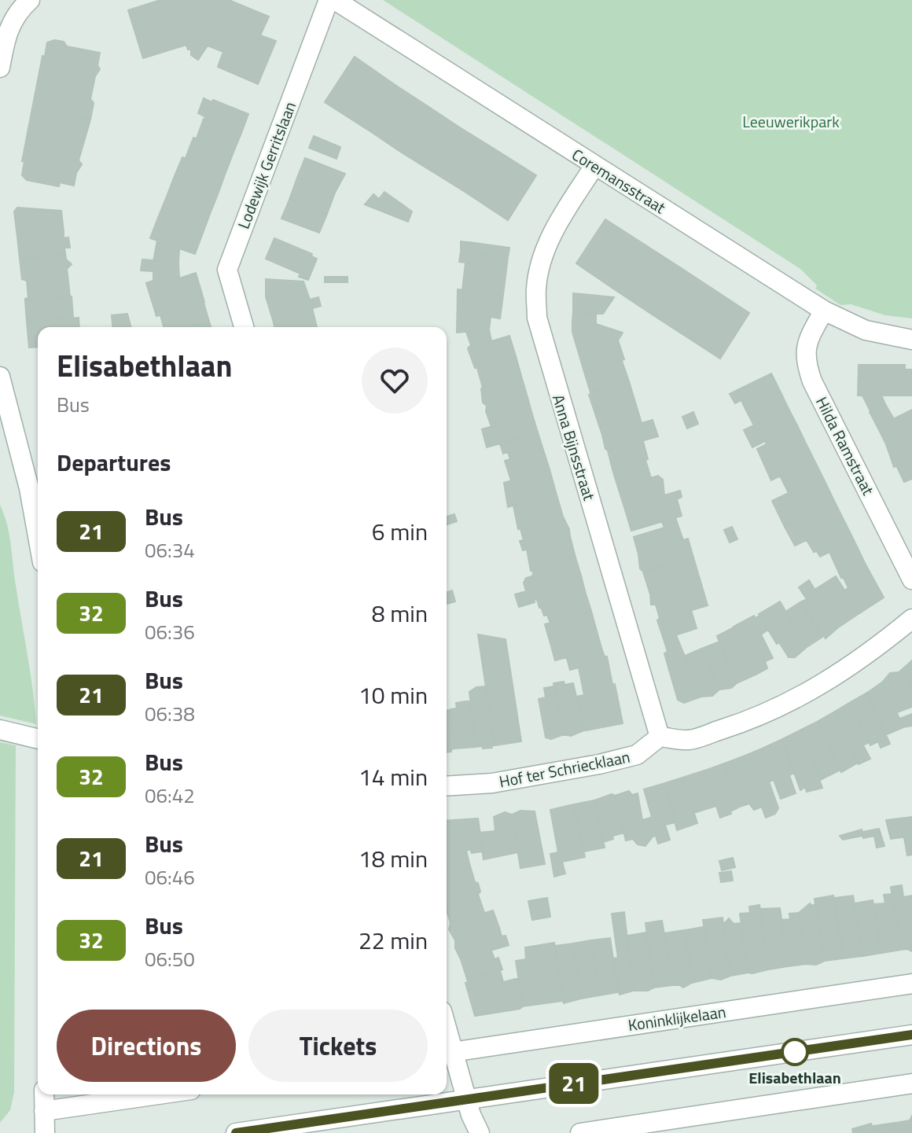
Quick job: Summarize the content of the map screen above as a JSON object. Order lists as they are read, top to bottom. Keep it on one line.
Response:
{"streets":{"street":["Lodewijk Gerritslaan","Coremansstraat","Hilda Ramstraat","Anna Bijnsstraat","Hof ter Schriecklaan","Koninklijkelaan"]},"crossings":[["Coremansstraat","Hilda Ramstraat"],["Coremansstraat","Anna Bijnsstraat"],["Anna Bijnsstraat","Hof ter Schriecklaan"]],"parks":["Leeuwerikpark"],"places":["Elisabethlaan"],"lines":["bus line 21"],"page":{"on_map":"21","heading":[["Elisabethlaan","Bus"],"Departures"],"list":[{"mark":"21","name":"Bus","note":"06:34","value":"6 min"},{"mark":"32","name":"Bus","note":"06:36","value":"8 min"},{"mark":"21","name":"Bus","note":"06:38","value":"10 min"},{"mark":"32","name":"Bus","note":"06:42","value":"14 min"},{"mark":"21","name":"Bus","note":"06:46","value":"18 min"},{"mark":"32","name":"Bus","note":"06:50","value":"22 min"}],"buttons":["Directions","Tickets"]}}
